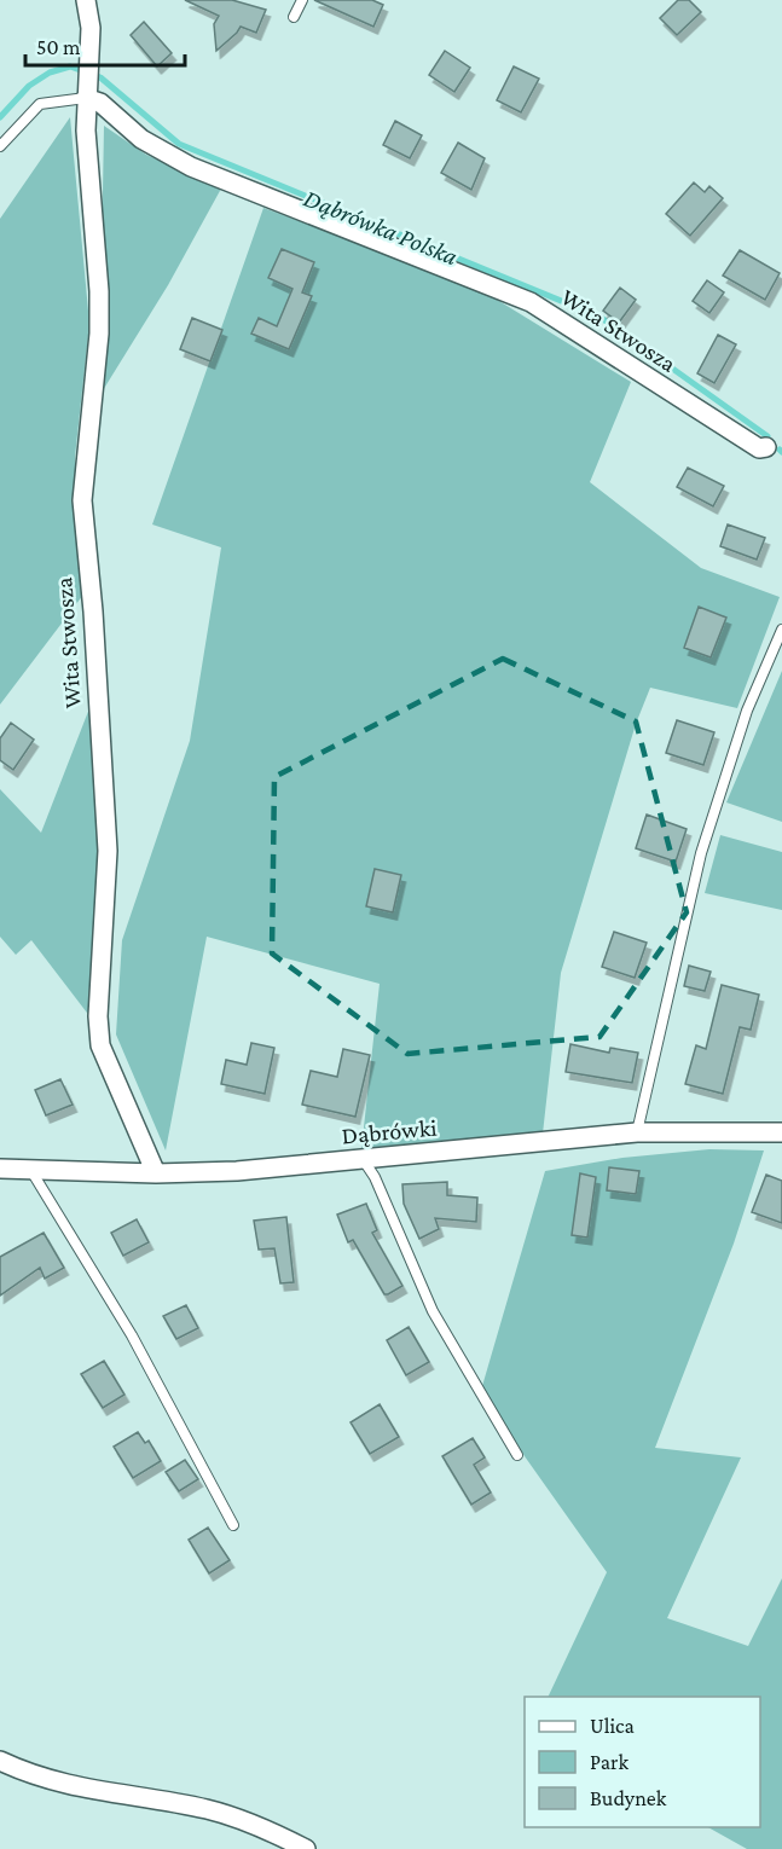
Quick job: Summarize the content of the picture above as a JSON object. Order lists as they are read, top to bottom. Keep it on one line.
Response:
{"streets":{"street":["Wita Stwosza","Dąbrówki"]},"crossings":[["Wita Stwosza","Dąbrówki"]],"water":["Dąbrówka Polska"],"legend":["Ulica","Park","Budynek"],"scale_bar":"50 m"}
